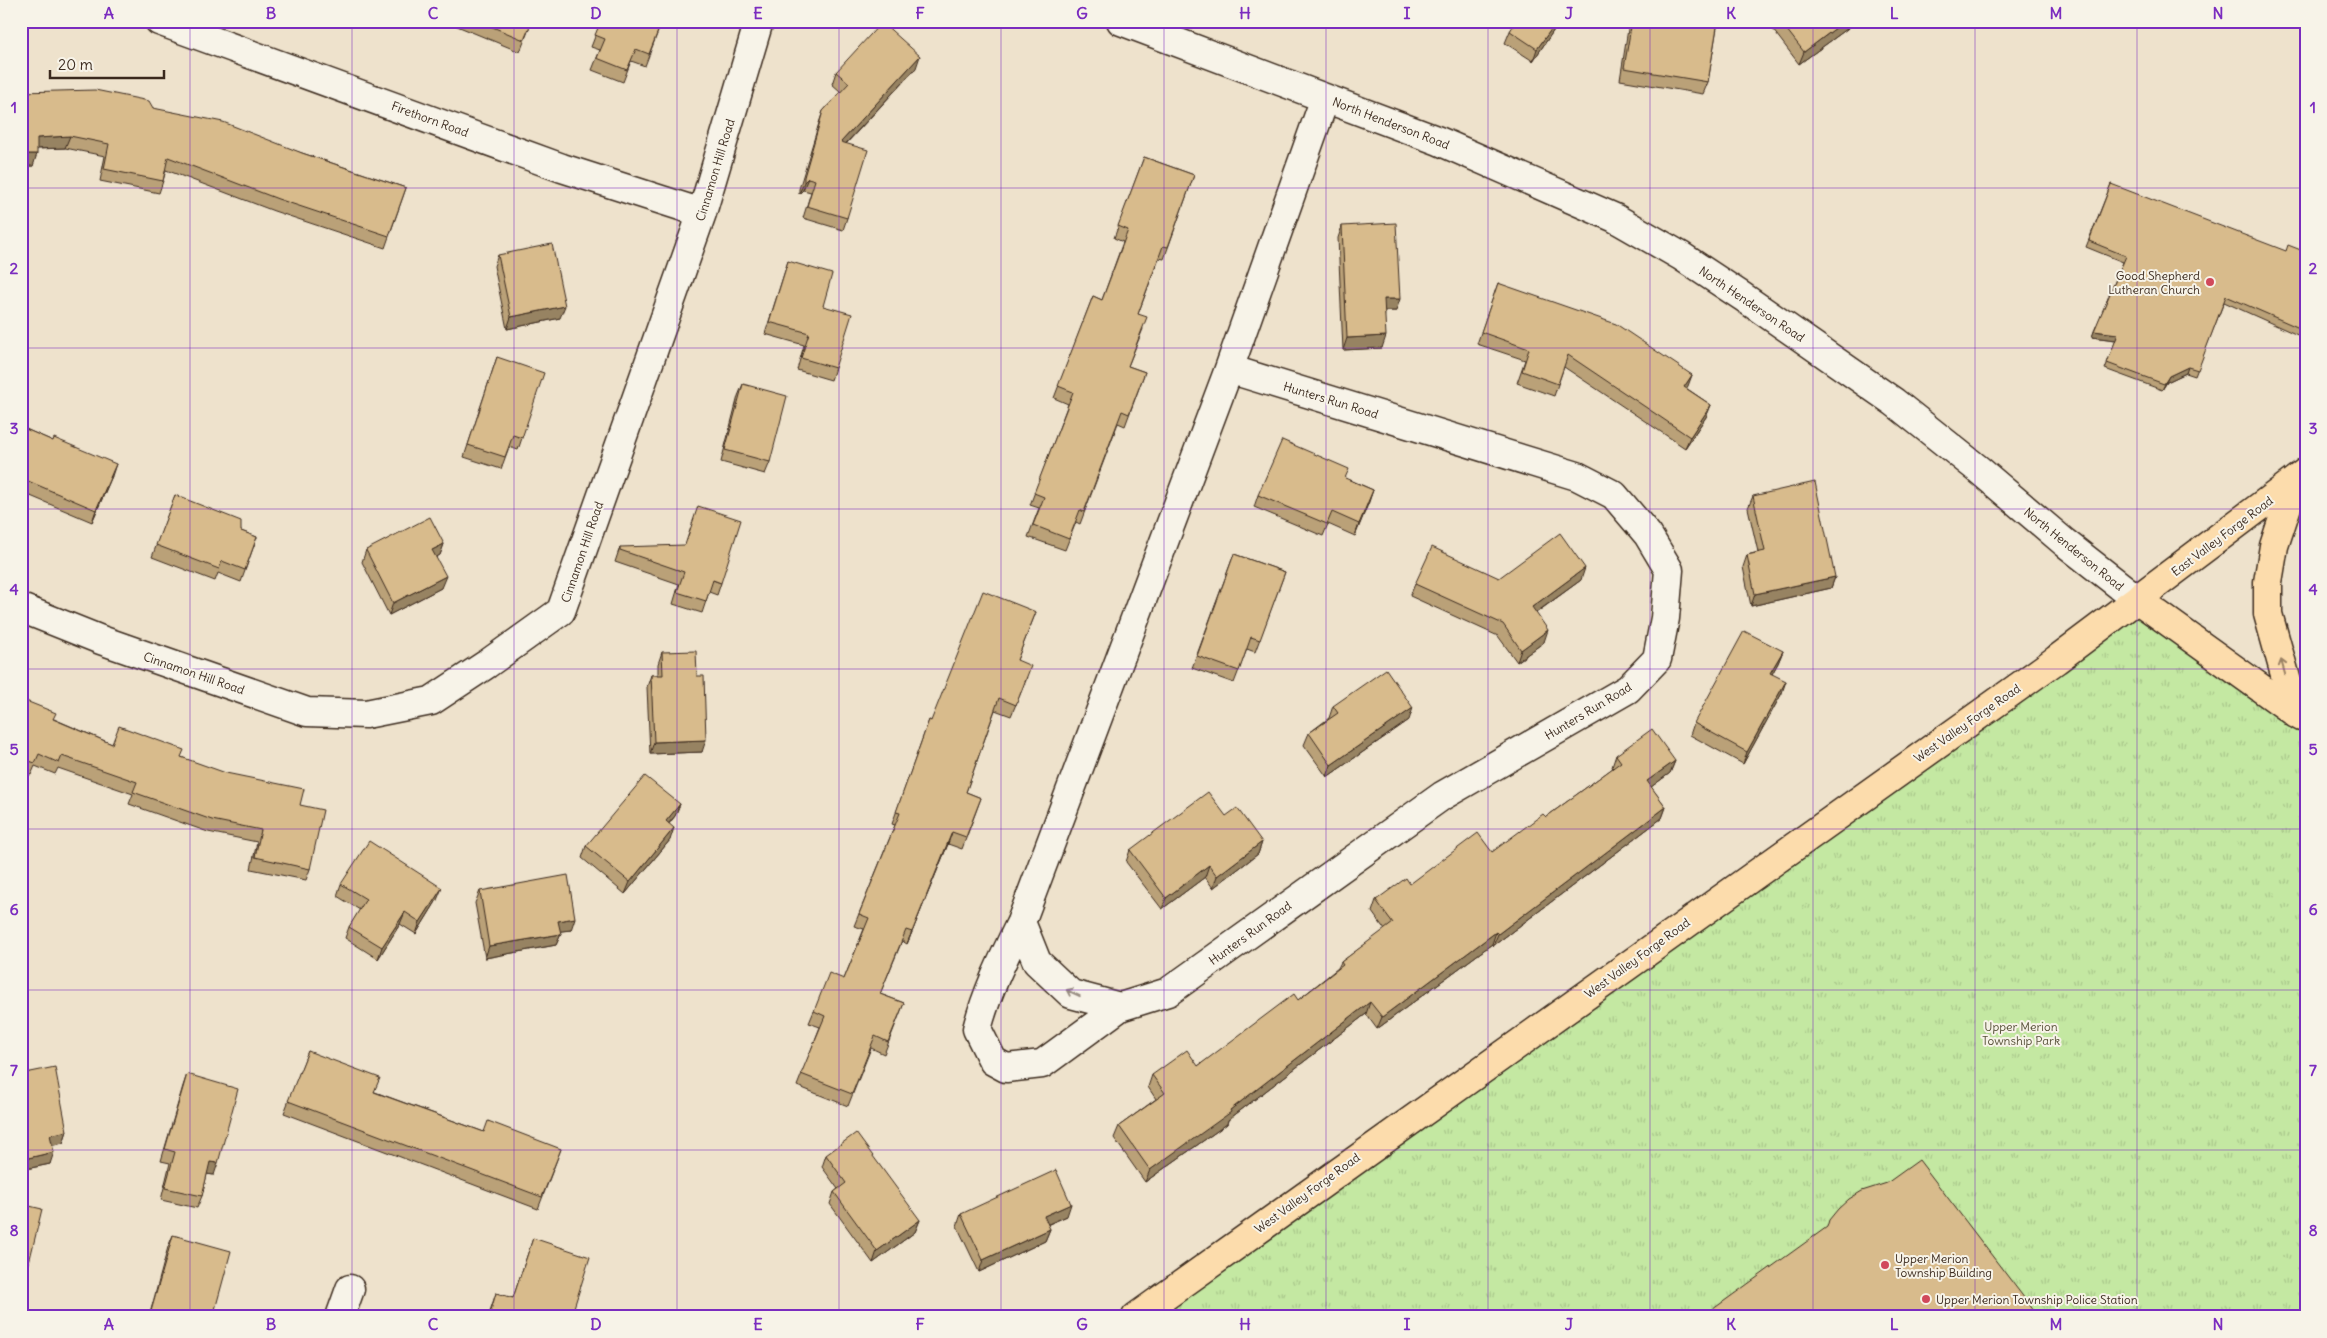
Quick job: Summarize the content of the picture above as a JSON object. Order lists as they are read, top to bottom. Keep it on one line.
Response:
{"streets":{"main road":["North Henderson Road","East Valley Forge Road","West Valley Forge Road"],"street":["Firethorn Road","Cinnamon Hill Road","Hunters Run Road"]},"crossings":[["Firethorn Road","Cinnamon Hill Road"],["North Henderson Road","Hunters Run Road"],["North Henderson Road","East Valley Forge Road"],["North Henderson Road","West Valley Forge Road"],["East Valley Forge Road","West Valley Forge Road"]],"parks":["Upper Merion Township Park"],"places":["Good Shepherd Lutheran Church","Upper Merion Township Building","Upper Merion Township Police Station"],"scale_bar":"20 m","grid":{"columns":["A","B","C","D","E","F","G","H","I","J","K","L","M","N"],"rows":["1","2","3","4","5","6","7","8"]}}
